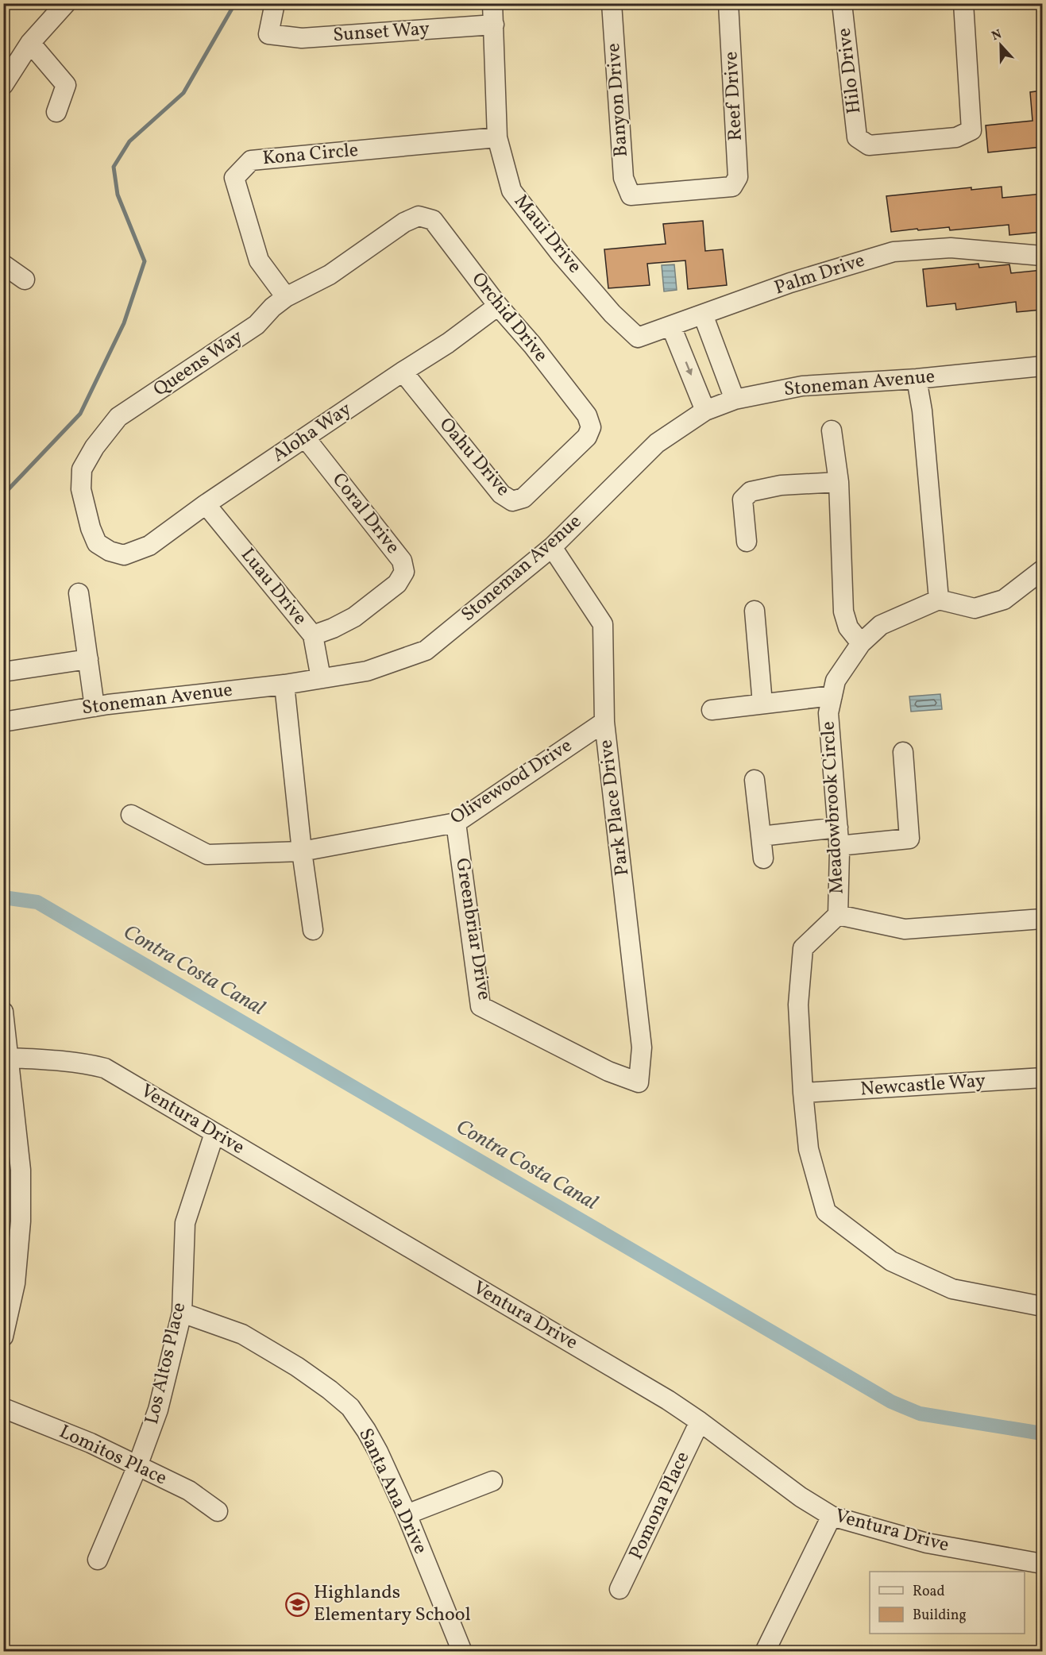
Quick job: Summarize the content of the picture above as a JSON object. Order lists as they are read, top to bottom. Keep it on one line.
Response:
{"streets":{"street":["Sunset Way","Hilo Drive","Reef Drive","Banyon Drive","Kona Circle","Maui Drive","Palm Drive","Orchid Drive","Queens Way","Stoneman Avenue","Aloha Way","Oahu Drive","Coral Drive","Luau Drive","Olivewood Drive","Park Place Drive","Meadowbrook Circle","Greenbriar Drive","Newcastle Way","Ventura Drive","Los Altos Place","Lomitos Place","Santa Ana Drive","Pomona Place"]},"crossings":[["Sunset Way","Maui Drive"],["Reef Drive","Banyon Drive"],["Kona Circle","Maui Drive"],["Kona Circle","Queens Way"],["Maui Drive","Palm Drive"],["Orchid Drive","Queens Way"],["Orchid Drive","Aloha Way"],["Orchid Drive","Oahu Drive"],["Queens Way","Aloha Way"],["Stoneman Avenue","Luau Drive"],["Stoneman Avenue","Park Place Drive"],["Aloha Way","Oahu Drive"],["Aloha Way","Coral Drive"],["Aloha Way","Luau Drive"],["Coral Drive","Luau Drive"],["Olivewood Drive","Park Place Drive"],["Olivewood Drive","Greenbriar Drive"],["Park Place Drive","Greenbriar Drive"],["Meadowbrook Circle","Newcastle Way"],["Ventura Drive","Los Altos Place"],["Ventura Drive","Pomona Place"],["Los Altos Place","Lomitos Place"],["Los Altos Place","Santa Ana Drive"]],"water":["Contra Costa Canal"],"places":{"school or university":["Highlands Elementary School"]},"legend":["Road","Building"],"north":"top"}
